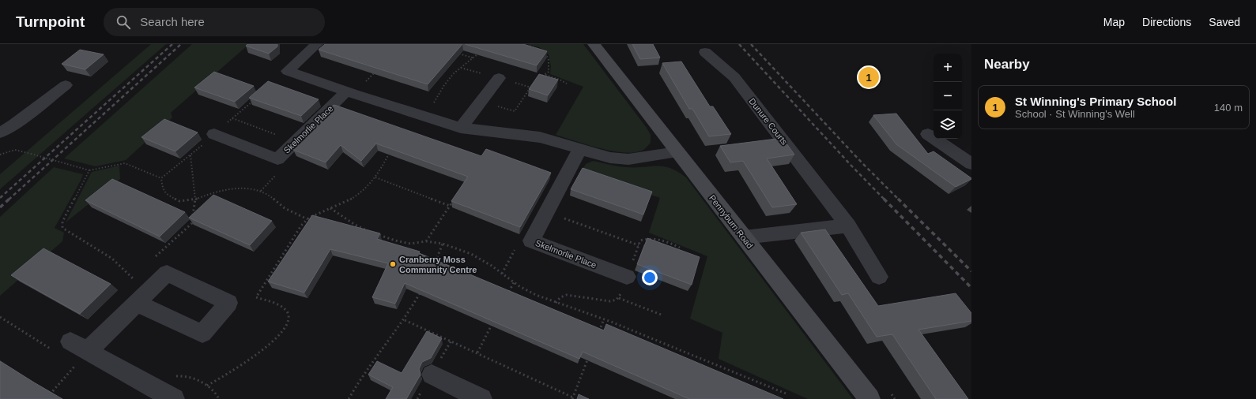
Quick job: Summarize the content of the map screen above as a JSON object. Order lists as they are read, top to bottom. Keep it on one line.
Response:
{"streets":{"street":["Dunure Courts","Skelmorlie Place","Pennyburn Road"]},"places":["Cranberry Moss Community Centre"],"page":{"header":"Turnpoint","search":"Search here","nav":["Map","Directions","Saved"],"heading":"Nearby","map_buttons":["+","−"],"pins":"1","list":[{"mark":"1","name":"St Winning's Primary School","note":"School · St Winning's Well","value":"140 m"}]}}
